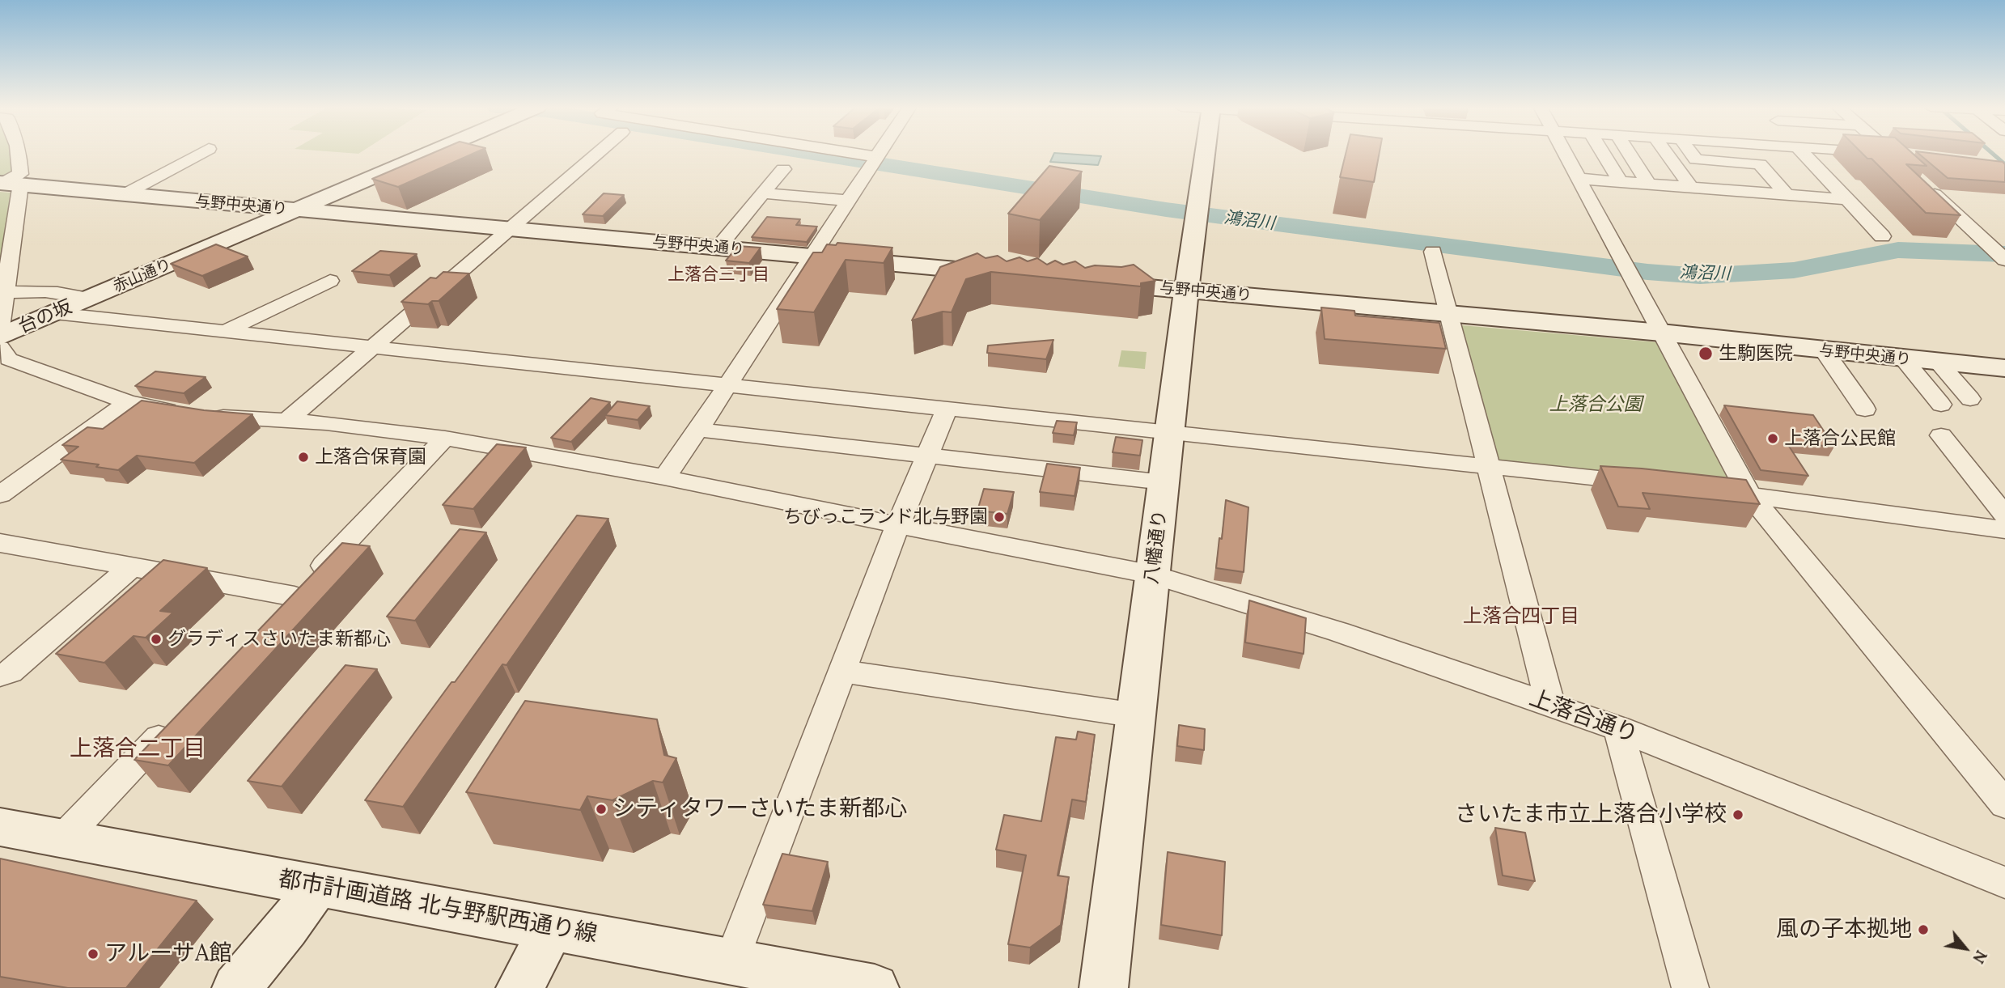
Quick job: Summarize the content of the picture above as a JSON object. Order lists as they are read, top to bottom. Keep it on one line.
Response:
{"streets":{"street":["与野中央通り","赤山通り","台の坂","八幡通り","上落合通り","都市計画道路 北与野駅西通り線"]},"crossings":[["与野中央通り","赤山通り"],["与野中央通り","八幡通り"],["赤山通り","台の坂"],["八幡通り","上落合通り"]],"districts":["上落合三丁目","上落合四丁目","上落合二丁目"],"water":["鴻沼川"],"parks":["上落合公園"],"places":["生駒医院","上落合公民館","上落合保育園","ちびっこランド北与野園","グラディスさいたま新都心","シティタワーさいたま新都心","さいたま市立上落合小学校","風の子本拠地","アルーサA館"],"north":"bottom right"}
